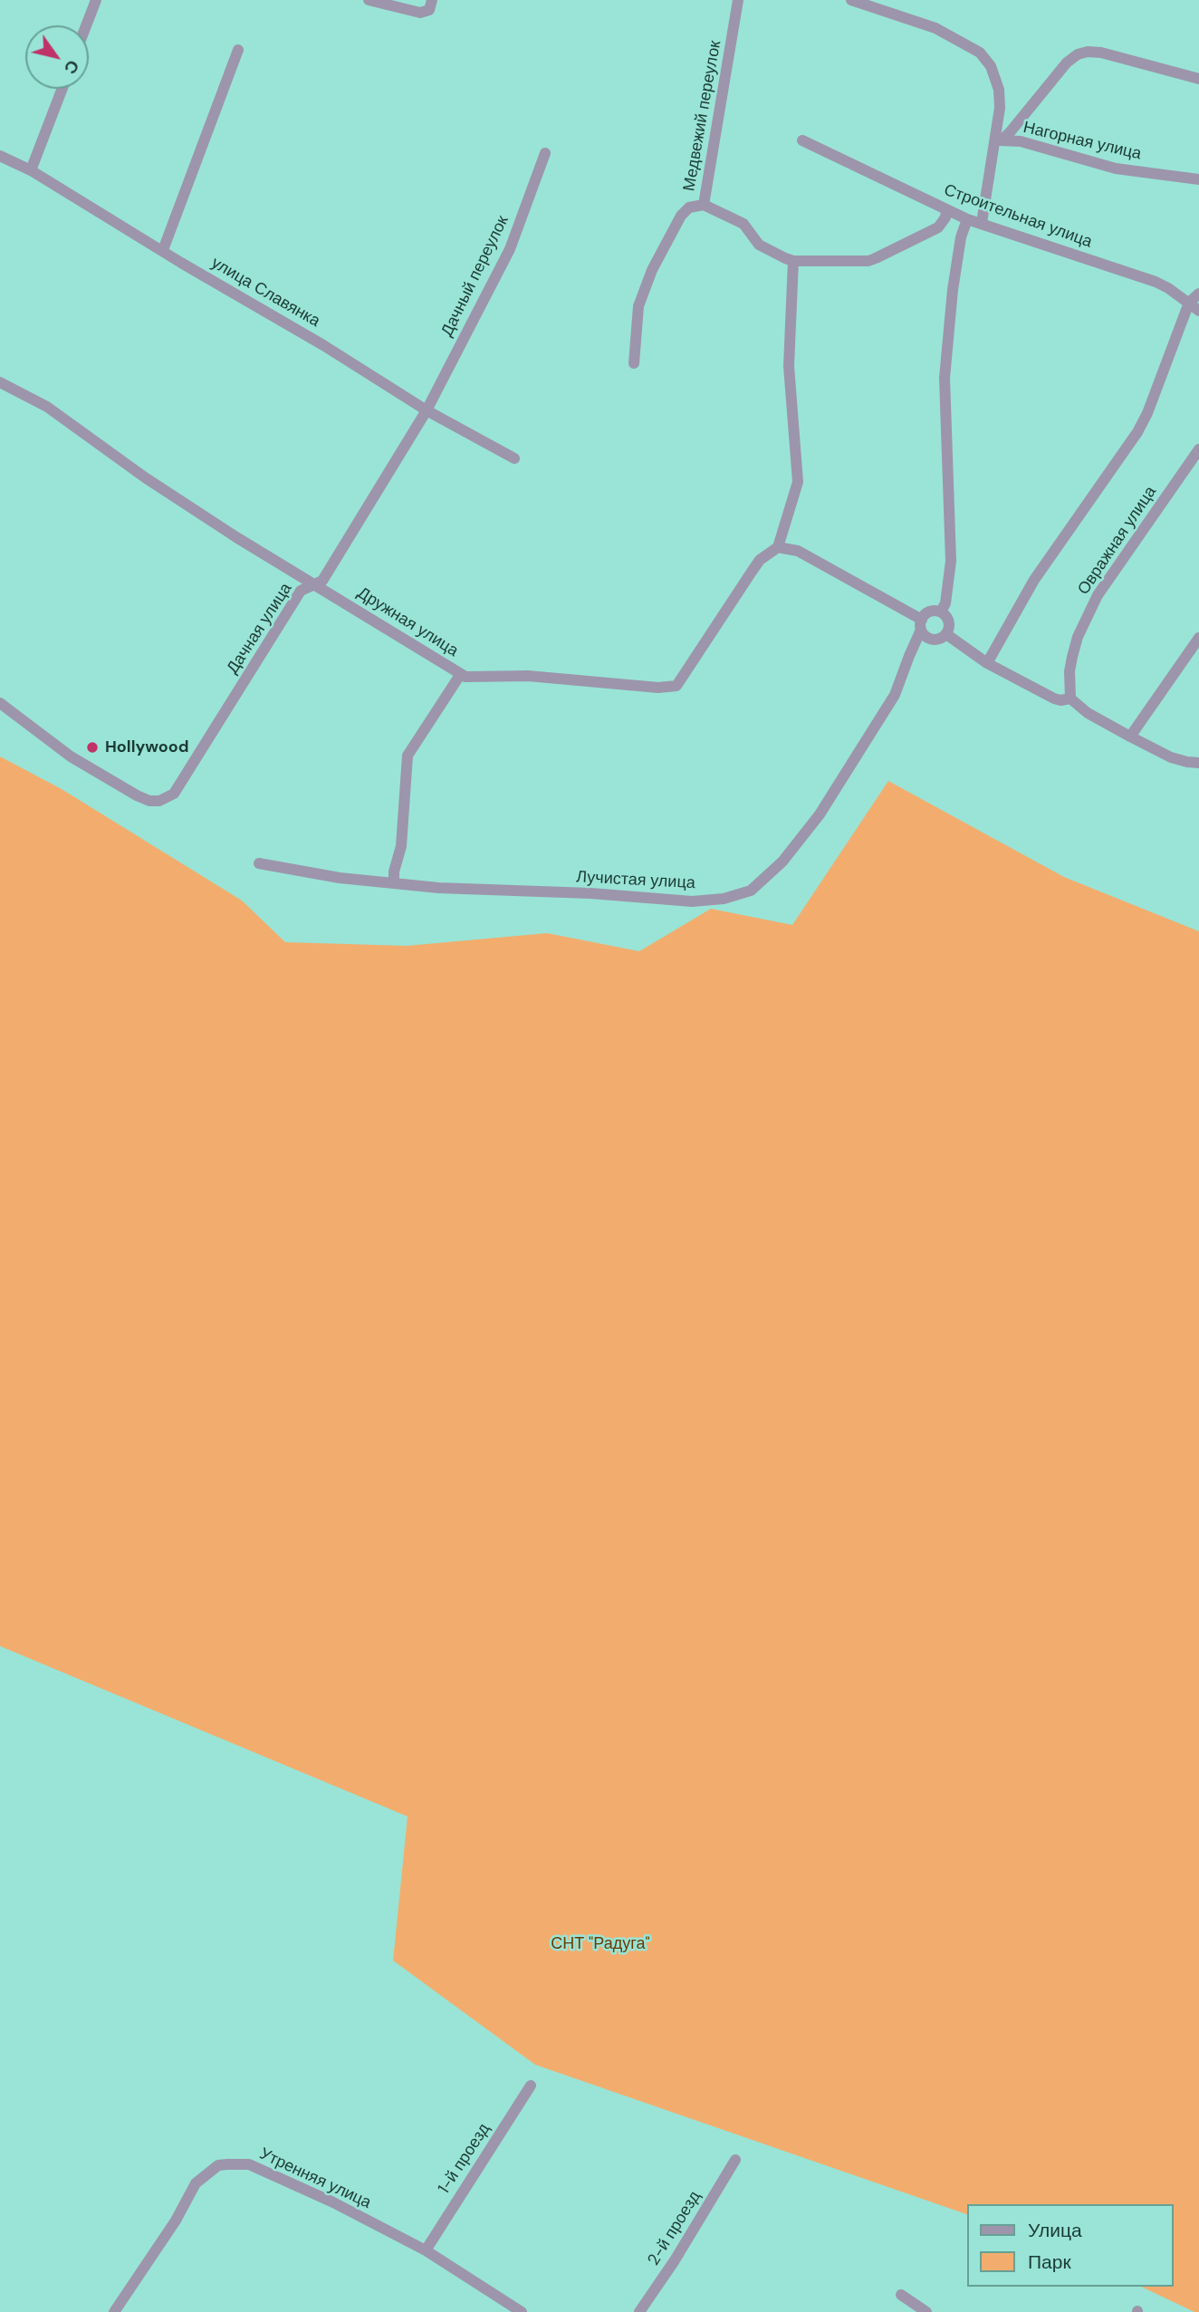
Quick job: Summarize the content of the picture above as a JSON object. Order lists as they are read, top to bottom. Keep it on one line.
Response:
{"streets":{"street":["Медвежий переулок","Нагорная улица","Строительная улица","Дачный переулок","улица Славянка","Овражная улица","Дружная улица","Дачная улица","Лучистая улица","1-й проезд","Утренняя улица","2-й проезд"]},"crossings":[["Дачный переулок","улица Славянка"],["Дачный переулок","Дачная улица"],["улица Славянка","Дачная улица"],["Дружная улица","Дачная улица"],["1-й проезд","Утренняя улица"]],"parks":["СНТ \"Радуга\""],"places":["Hollywood"],"legend":["Улица","Парк"],"north":"bottom right"}
